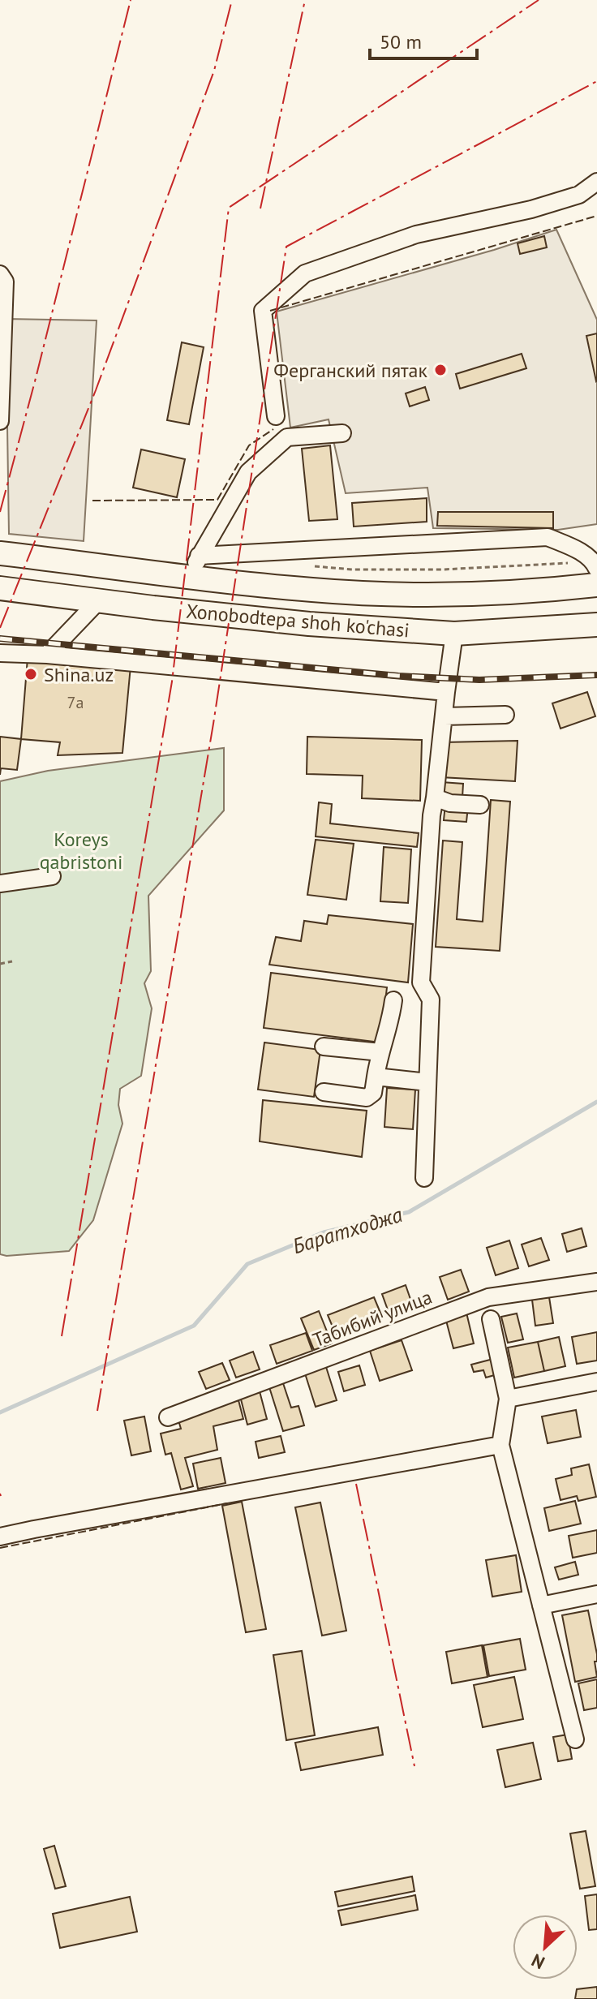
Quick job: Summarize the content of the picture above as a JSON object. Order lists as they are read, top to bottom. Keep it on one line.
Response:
{"streets":{"highway":["Xonobodtepa shoh ko'chasi"],"street":["Табибий улица"]},"water":["Баратходжа"],"parks":["Koreys qabristoni"],"places":["Ферганский пятак","Shina.uz"],"house_numbers":["7а"],"scale_bar":"50 m","north":"bottom left"}
